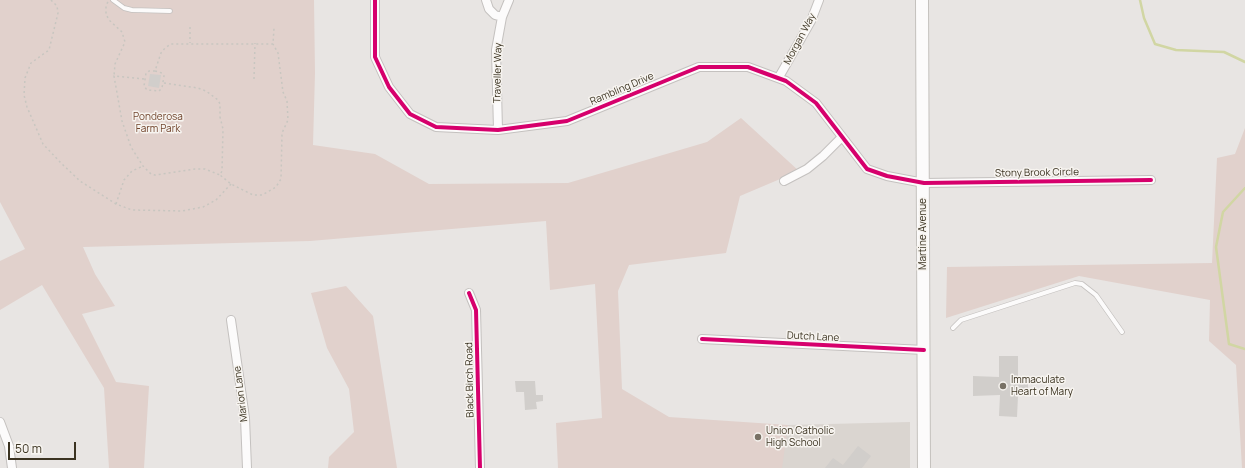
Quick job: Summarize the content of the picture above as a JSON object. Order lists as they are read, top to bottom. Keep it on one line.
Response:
{"streets":{"main road":["Martine Avenue"],"street":["Morgan Way","Traveller Way","Rambling Drive","Stony Brook Circle","Dutch Lane","Black Birch Road","Marion Lane"]},"crossings":[["Morgan Way","Rambling Drive"],["Traveller Way","Rambling Drive"],["Rambling Drive","Stony Brook Circle"],["Rambling Drive","Martine Avenue"],["Stony Brook Circle","Martine Avenue"],["Martine Avenue","Dutch Lane"]],"parks":["Ponderosa Farm Park"],"places":["Immaculate Heart of Mary","Union Catholic High School"],"scale_bar":"50 m"}
